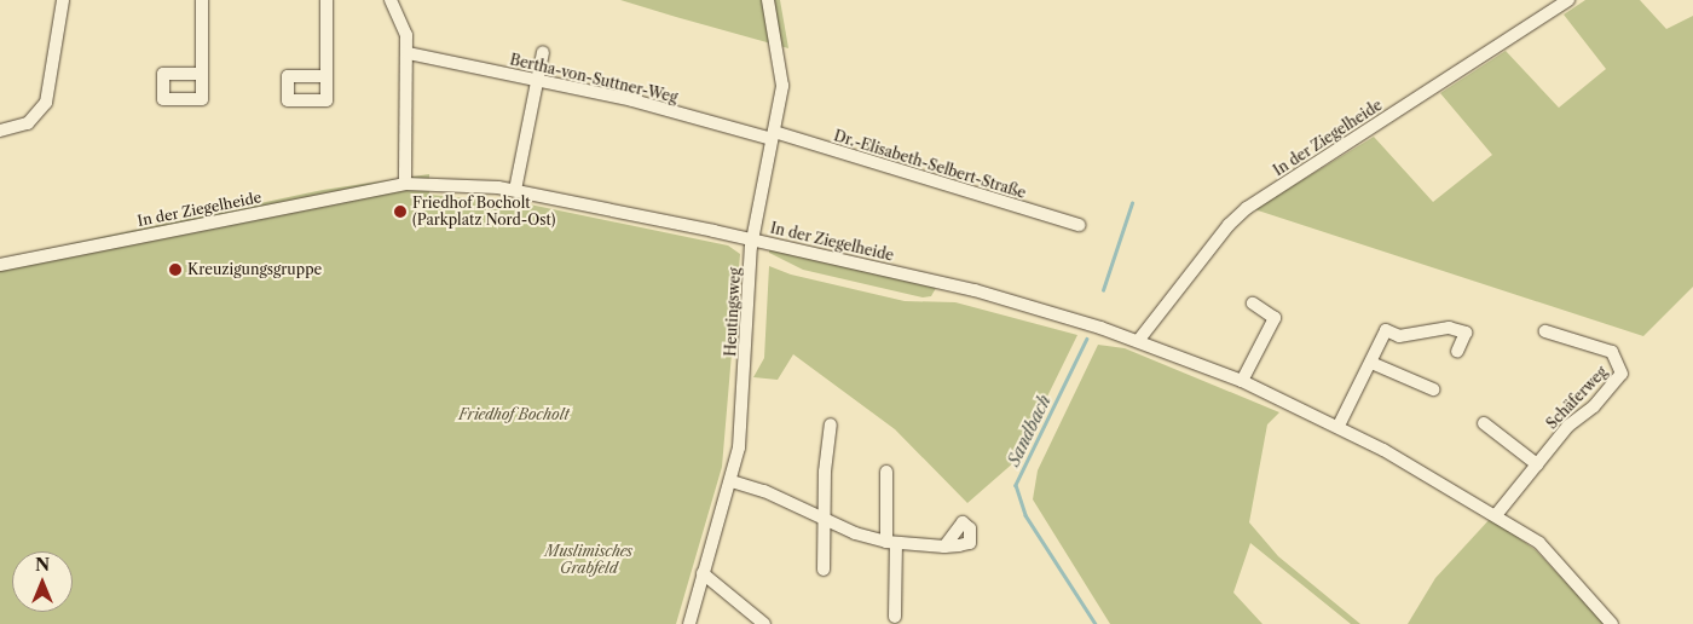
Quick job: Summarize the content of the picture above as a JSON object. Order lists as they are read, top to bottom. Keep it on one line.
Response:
{"streets":{"street":["Bertha-von-Suttner-Weg","In der Ziegelheide","Dr.-Elisabeth-Selbert-Straße","Heutingsweg","Schäferweg"]},"crossings":[["Bertha-von-Suttner-Weg","Dr.-Elisabeth-Selbert-Straße"],["Bertha-von-Suttner-Weg","Heutingsweg"],["In der Ziegelheide","Heutingsweg"],["Dr.-Elisabeth-Selbert-Straße","Heutingsweg"]],"water":["Sandbach"],"parks":["Friedhof Bocholt","Muslimisches Grabfeld"],"places":["Friedhof Bocholt (Parkplatz Nord-Ost)","Kreuzigungsgruppe"],"north":"top"}
